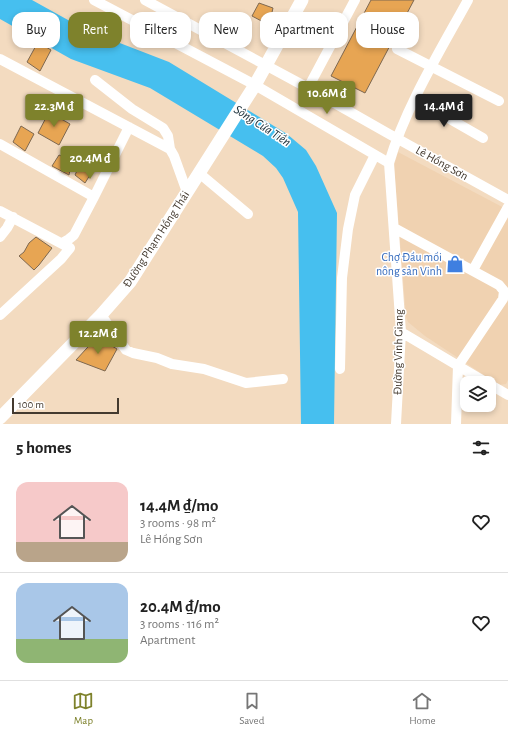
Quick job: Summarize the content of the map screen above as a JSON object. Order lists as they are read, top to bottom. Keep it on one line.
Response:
{"streets":{"main road":["Đường Phạm Hồng Thái"],"street":["Lê Hồng Sơn","Đường Vĩnh Giang"]},"crossings":[["Lê Hồng Sơn","Đường Vĩnh Giang"]],"water":["Sông Cửa Tiền"],"places":{"shop":["Chợ Đầu mối nông sản Vinh"]},"scale_bar":"100 m","page":{"chip":["Buy","Rent","Filters","New","Apartment","House"],"price":["10.6M ₫","22.3M ₫","14.4M ₫","20.4M ₫","12.2M ₫"],"scale":"100 m","heading":"5 homes","list":[{"name":"14.4M ₫/mo","note":"3 rooms · 98 m² · Lê Hồng Sơn"},{"name":"20.4M ₫/mo","note":"3 rooms · 116 m² · Apartment"}],"tabs":["Map","Saved","Home"]}}
